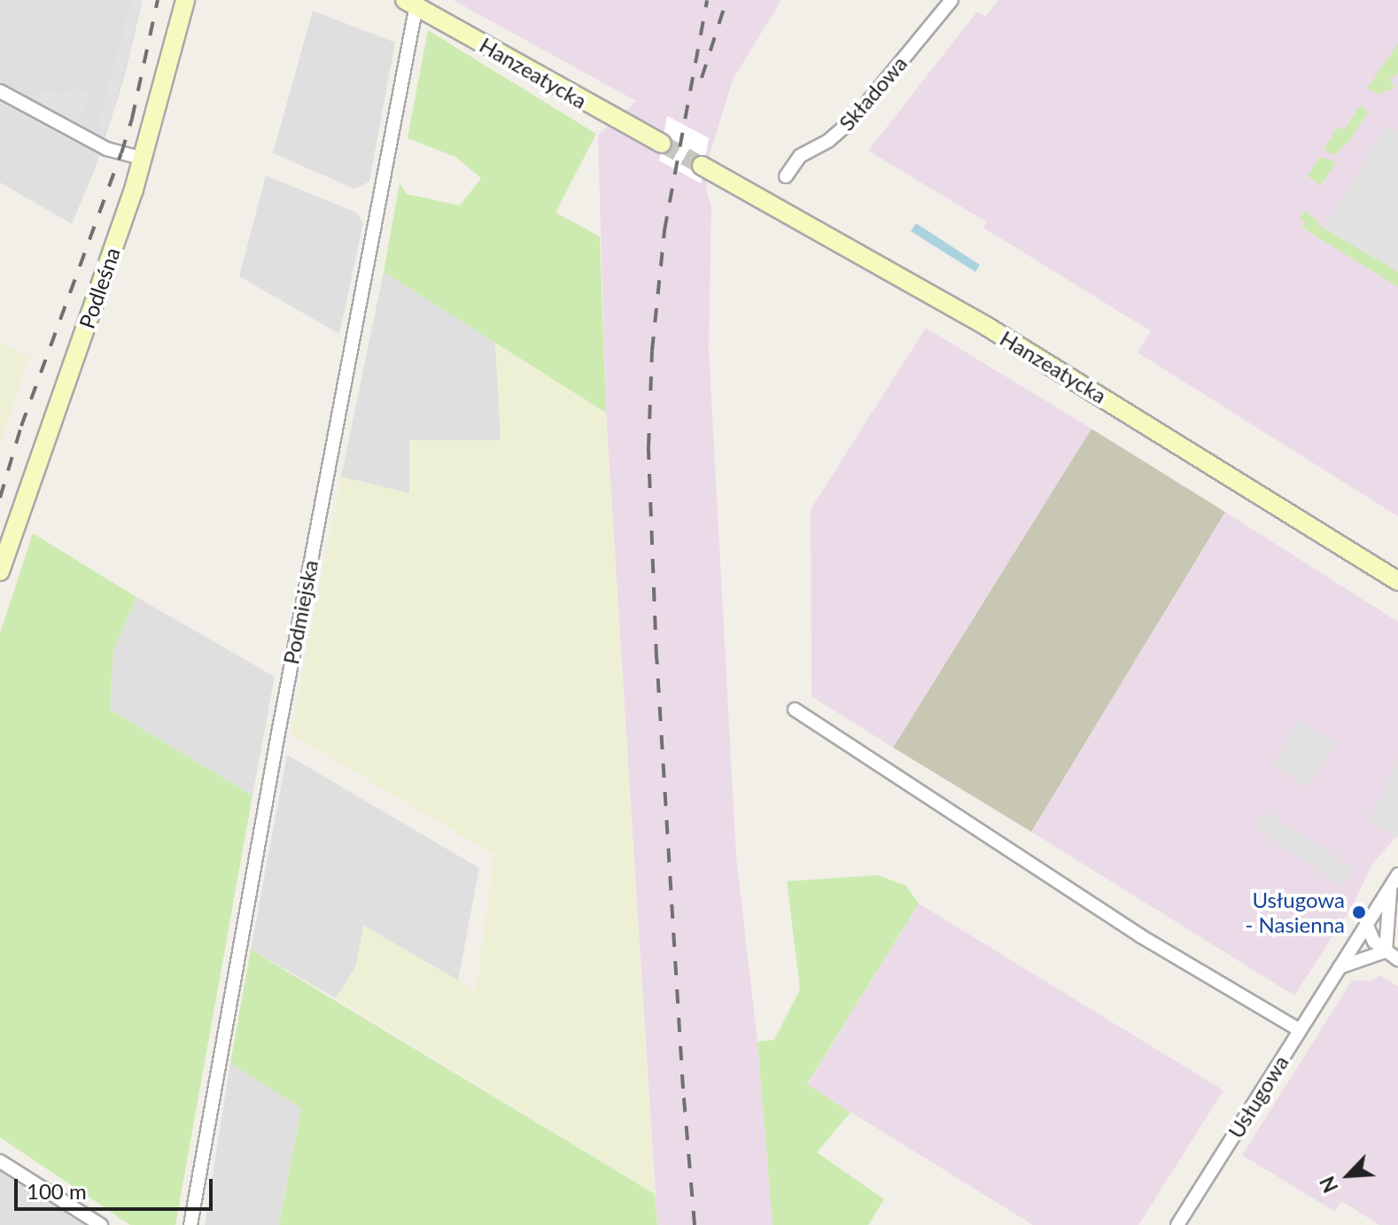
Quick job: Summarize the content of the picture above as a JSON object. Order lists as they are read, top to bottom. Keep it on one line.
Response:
{"streets":{"street":["Hanzeatycka","Składowa","Podleśna","Podmiejska","Usługowa"]},"crossings":[["Hanzeatycka","Podmiejska"]],"places":["Usługowa - Nasienna"],"scale_bar":"100 m","north":"bottom left"}
